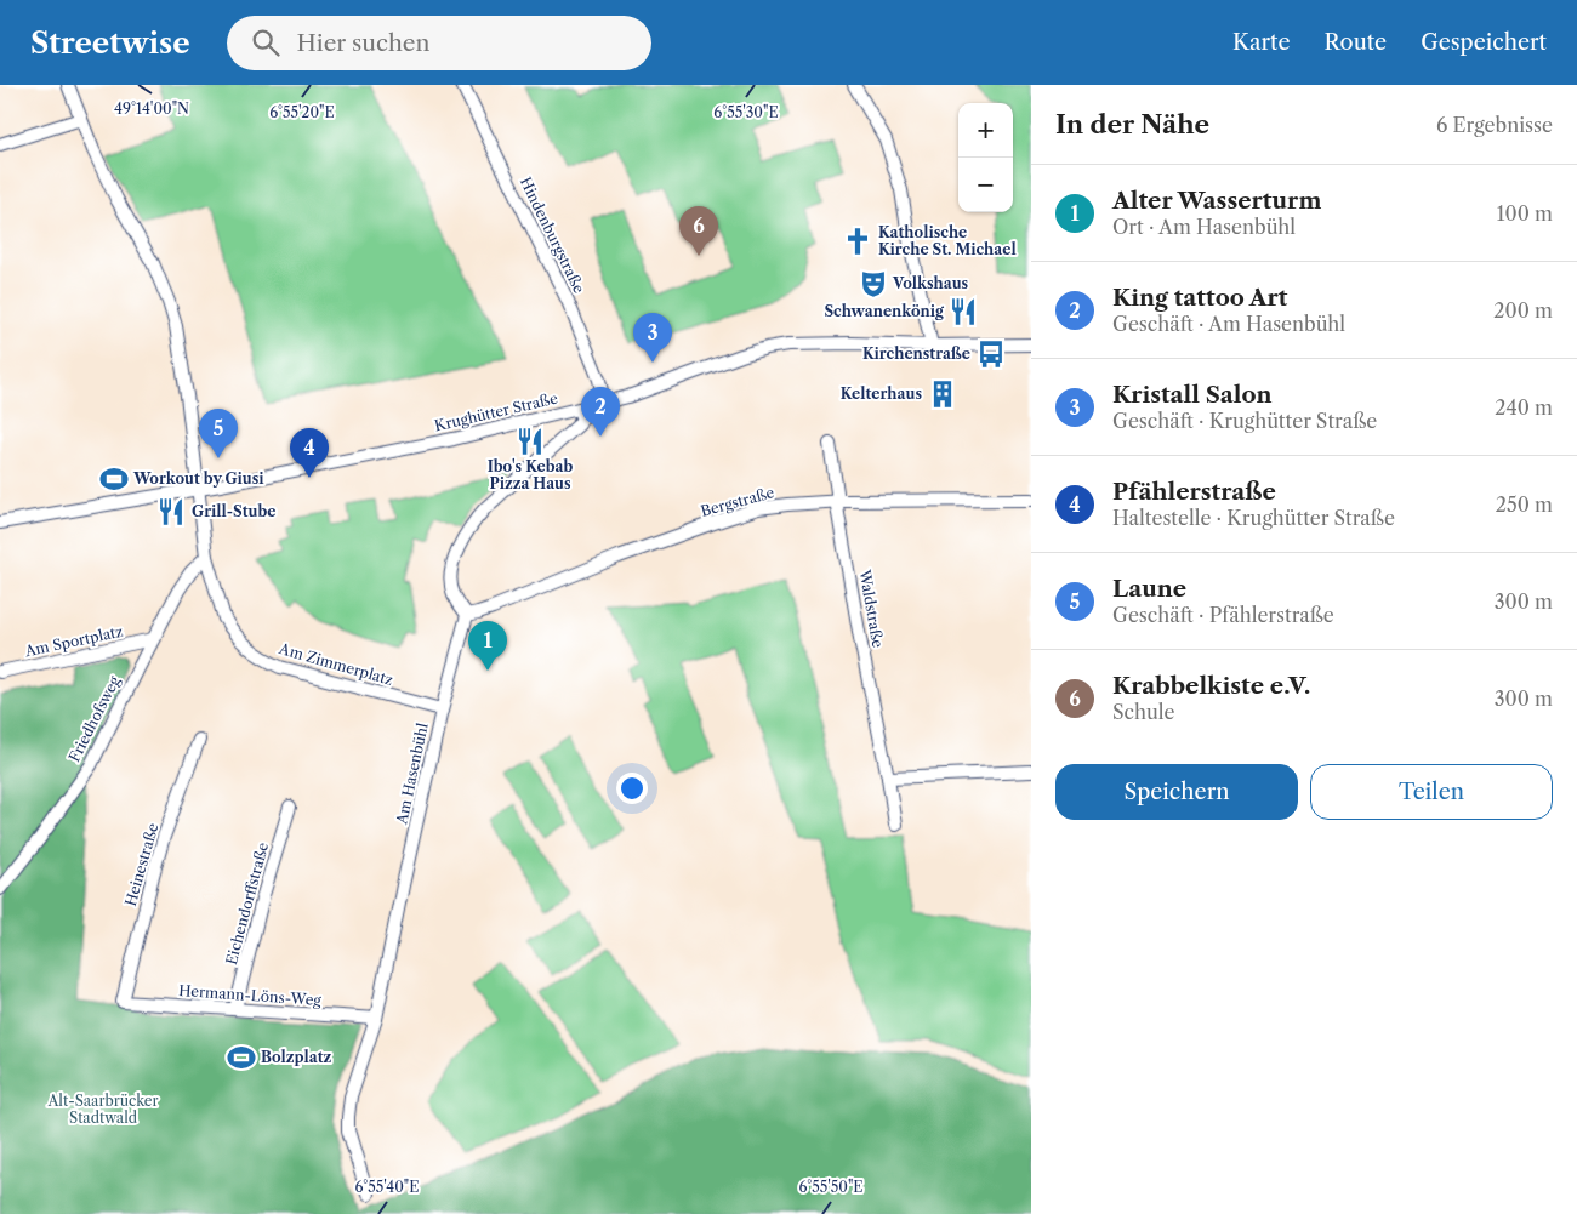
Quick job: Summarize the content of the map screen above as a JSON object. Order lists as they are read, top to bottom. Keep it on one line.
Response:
{"streets":{"street":["Hindenburgstraße","Krughütter Straße","Bergstraße","Waldstraße","Am Sportplatz","Am Zimmerplatz","Friedhofsweg","Am Hasenbühl","Heinestraße","Eichendorffstraße","Hermann-Löns-Weg"]},"crossings":[["Hindenburgstraße","Krughütter Straße"],["Krughütter Straße","Am Zimmerplatz"],["Bergstraße","Waldstraße"],["Bergstraße","Am Hasenbühl"],["Am Sportplatz","Friedhofsweg"],["Am Zimmerplatz","Friedhofsweg"],["Am Zimmerplatz","Am Hasenbühl"],["Am Hasenbühl","Hermann-Löns-Weg"],["Heinestraße","Hermann-Löns-Weg"],["Eichendorffstraße","Hermann-Löns-Weg"]],"parks":["Alt-Saarbrücker Stadtwald"],"places":{"church":["Katholische Kirche St. Michael"],"theatre":["Volkshaus"],"restaurant":["Schwanenkönig","Ibo's Kebab Pizza Haus","Grill-Stube"],"bus stop":["Kirchenstraße"],"building":["Kelterhaus"],"sports":["Workout by Giusi","Bolzplatz"]},"page":{"header":"Streetwise","search":"Hier suchen","nav":["Karte","Route","Gespeichert"],"heading":["In der Nähe","6 Ergebnisse"],"map_buttons":["+","−"],"list":[{"mark":"1","name":"Alter Wasserturm","note":"Ort · Am Hasenbühl","value":"100 m"},{"mark":"2","name":"King tattoo Art","note":"Geschäft · Am Hasenbühl","value":"200 m"},{"mark":"3","name":"Kristall Salon","note":"Geschäft · Krughütter Straße","value":"240 m"},{"mark":"4","name":"Pfählerstraße","note":"Haltestelle · Krughütter Straße","value":"250 m"},{"mark":"5","name":"Laune","note":"Geschäft · Pfählerstraße","value":"300 m"},{"mark":"6","name":"Krabbelkiste e.V.","note":"Schule","value":"300 m"}],"pins":["6","3","2","5","4","1"],"buttons":["Speichern","Teilen"]},"coordinates":["49°14'00\"N","6°55'20\"E","6°55'30\"E","6°55'40\"E","6°55'50\"E"]}
